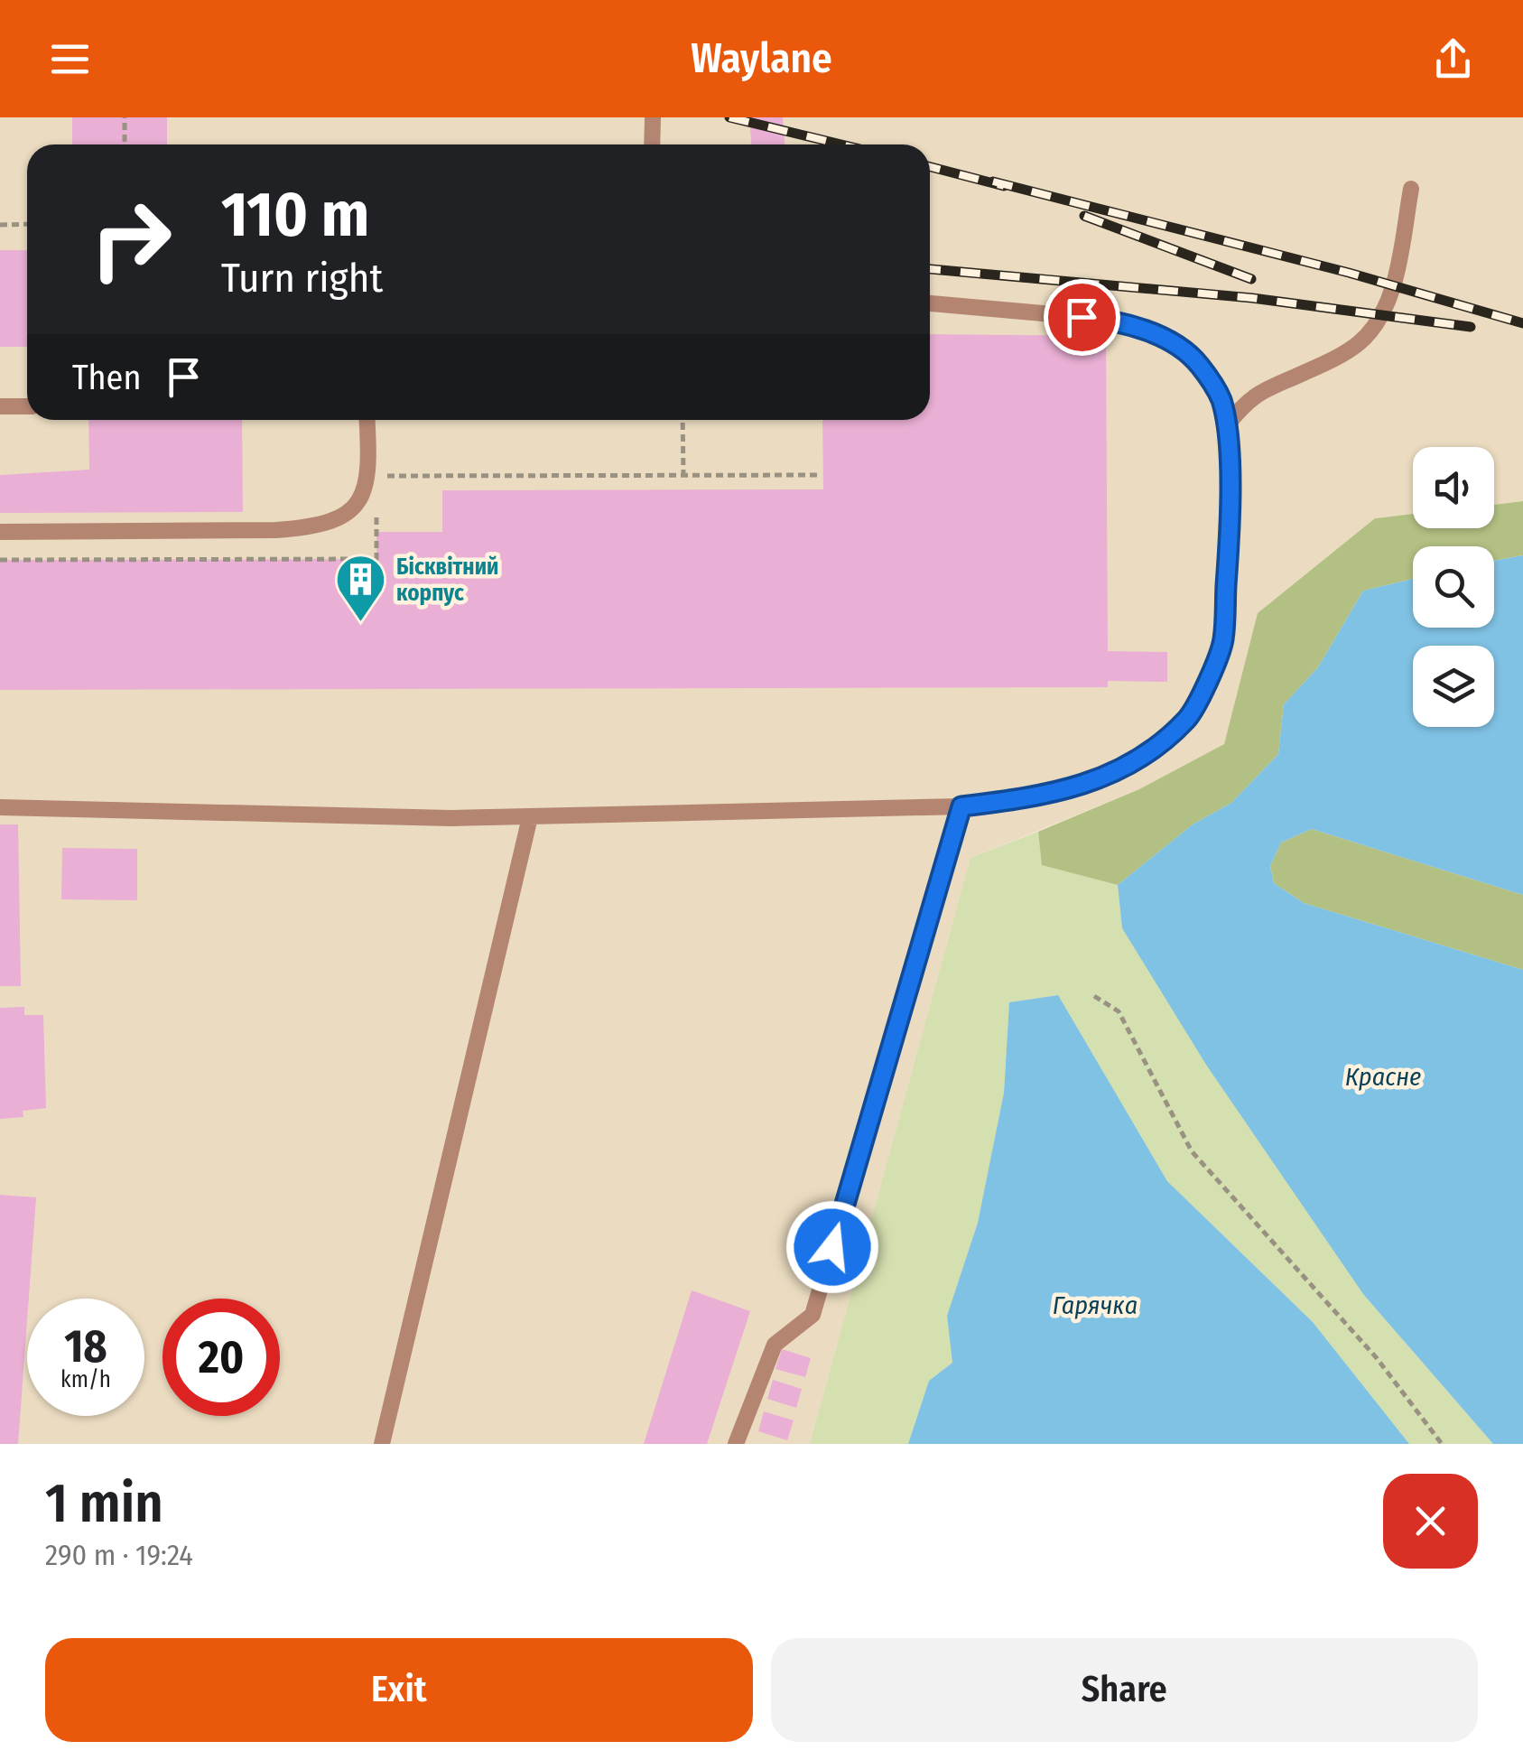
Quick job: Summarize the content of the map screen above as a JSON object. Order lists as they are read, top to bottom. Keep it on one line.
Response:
{"water":["Красне","Гарячка"],"places":{"building":["Бісквітний корпус"]},"page":{"header":"Waylane","turn":["110 m","Turn right"],"then":"Then","speed":"18 km/h","limit":"20","heading":["1 min","290 m · 19:24"],"buttons":["Exit","Share"]}}
